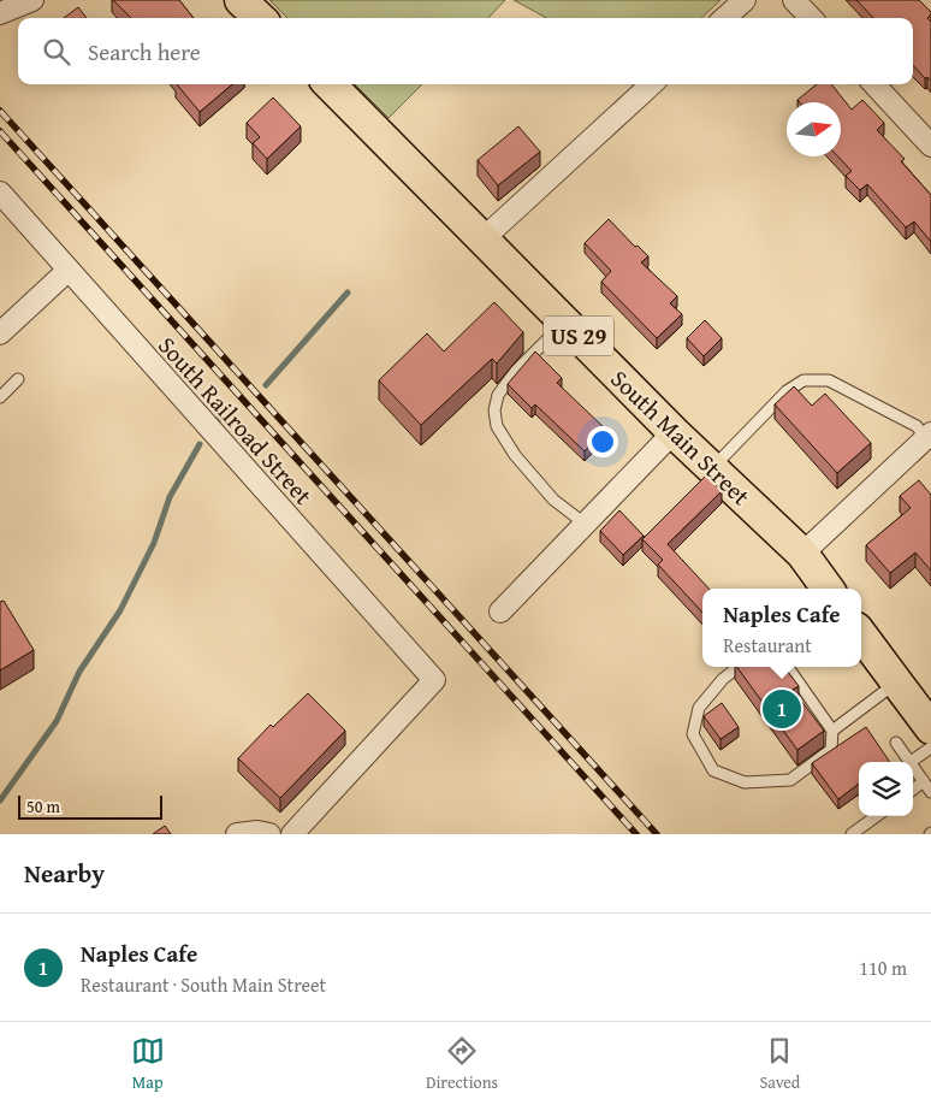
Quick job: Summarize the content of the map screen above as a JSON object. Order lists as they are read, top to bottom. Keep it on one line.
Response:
{"streets":{"main road":["US 29","South Main Street"],"street":["South Railroad Street"]},"scale_bar":"50 m","north":"right","page":{"search":"Search here","popup":["Naples Cafe","Restaurant"],"pins":"1","scale":"50 m","heading":"Nearby","list":[{"mark":"1","name":"Naples Cafe","note":"Restaurant · South Main Street","value":"110 m"}],"nav":["Map","Directions","Saved"]}}
